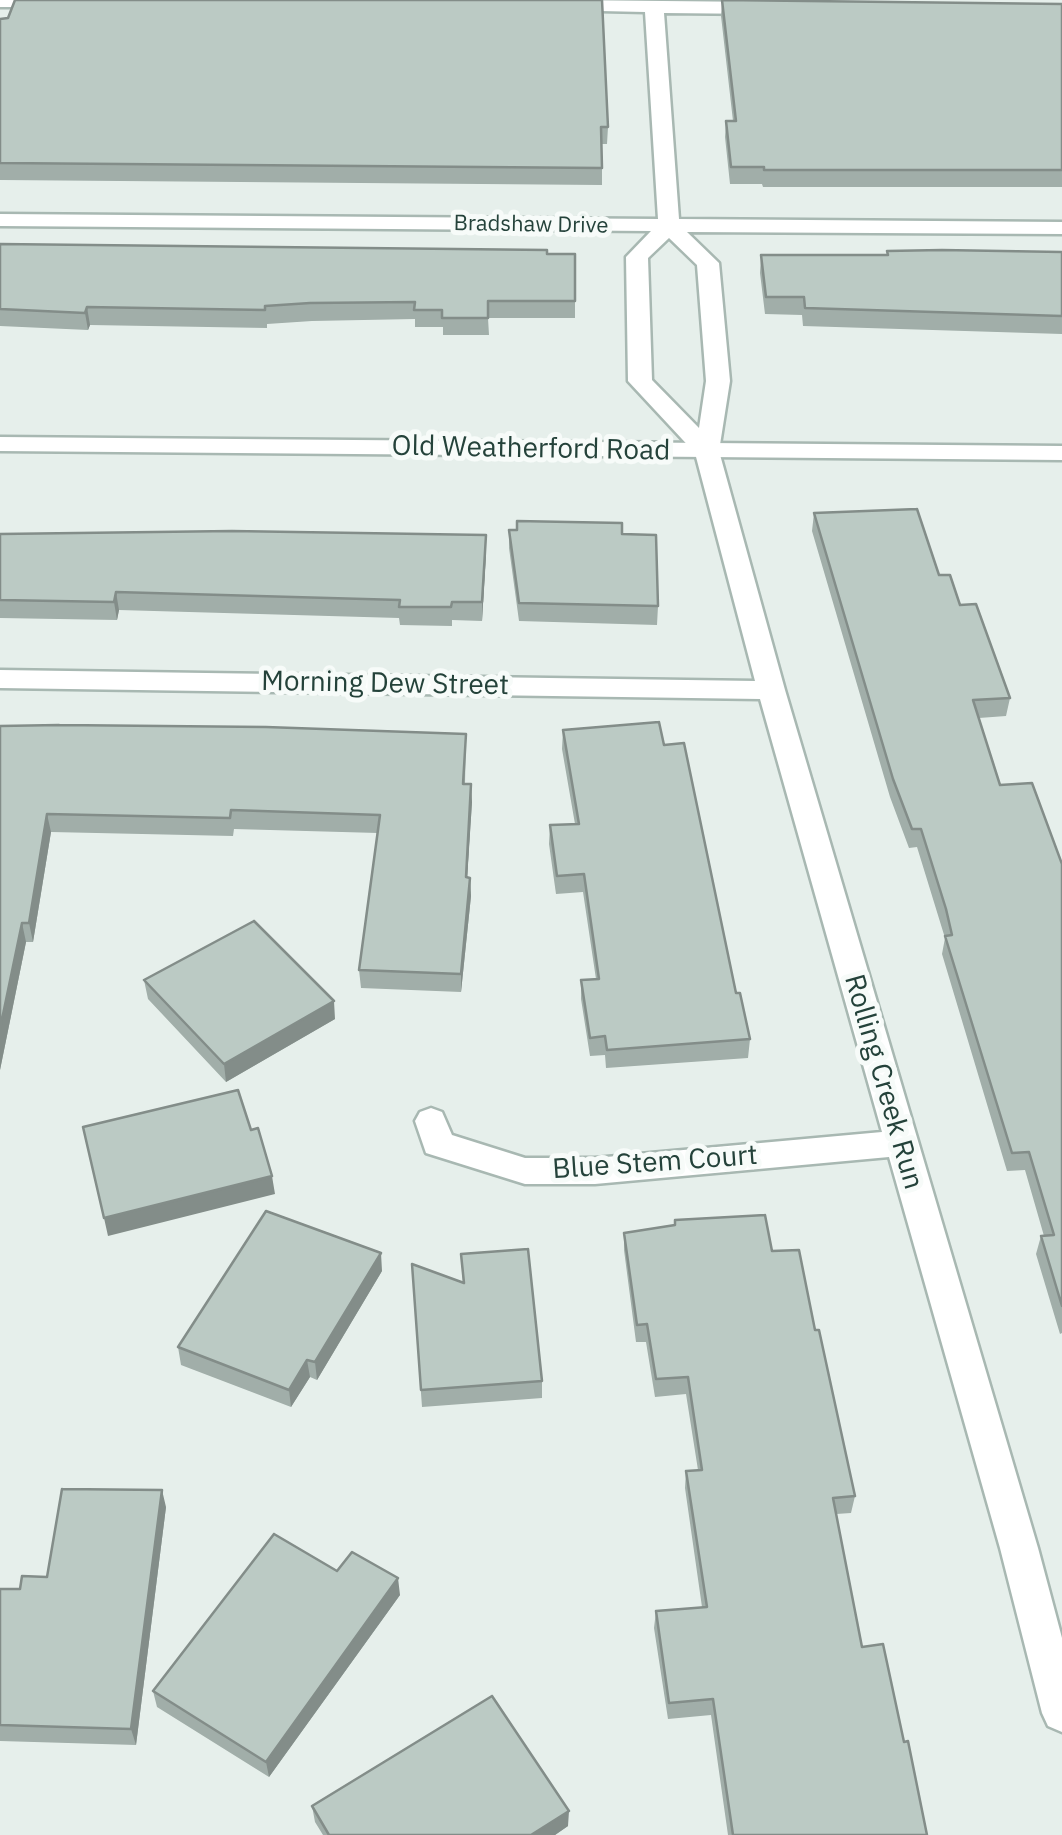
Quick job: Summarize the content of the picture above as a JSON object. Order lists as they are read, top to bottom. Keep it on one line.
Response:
{"streets":{"street":["Bradshaw Drive","Old Weatherford Road","Morning Dew Street","Rolling Creek Run","Blue Stem Court"]},"crossings":[["Old Weatherford Road","Rolling Creek Run"],["Morning Dew Street","Rolling Creek Run"],["Rolling Creek Run","Blue Stem Court"]]}
